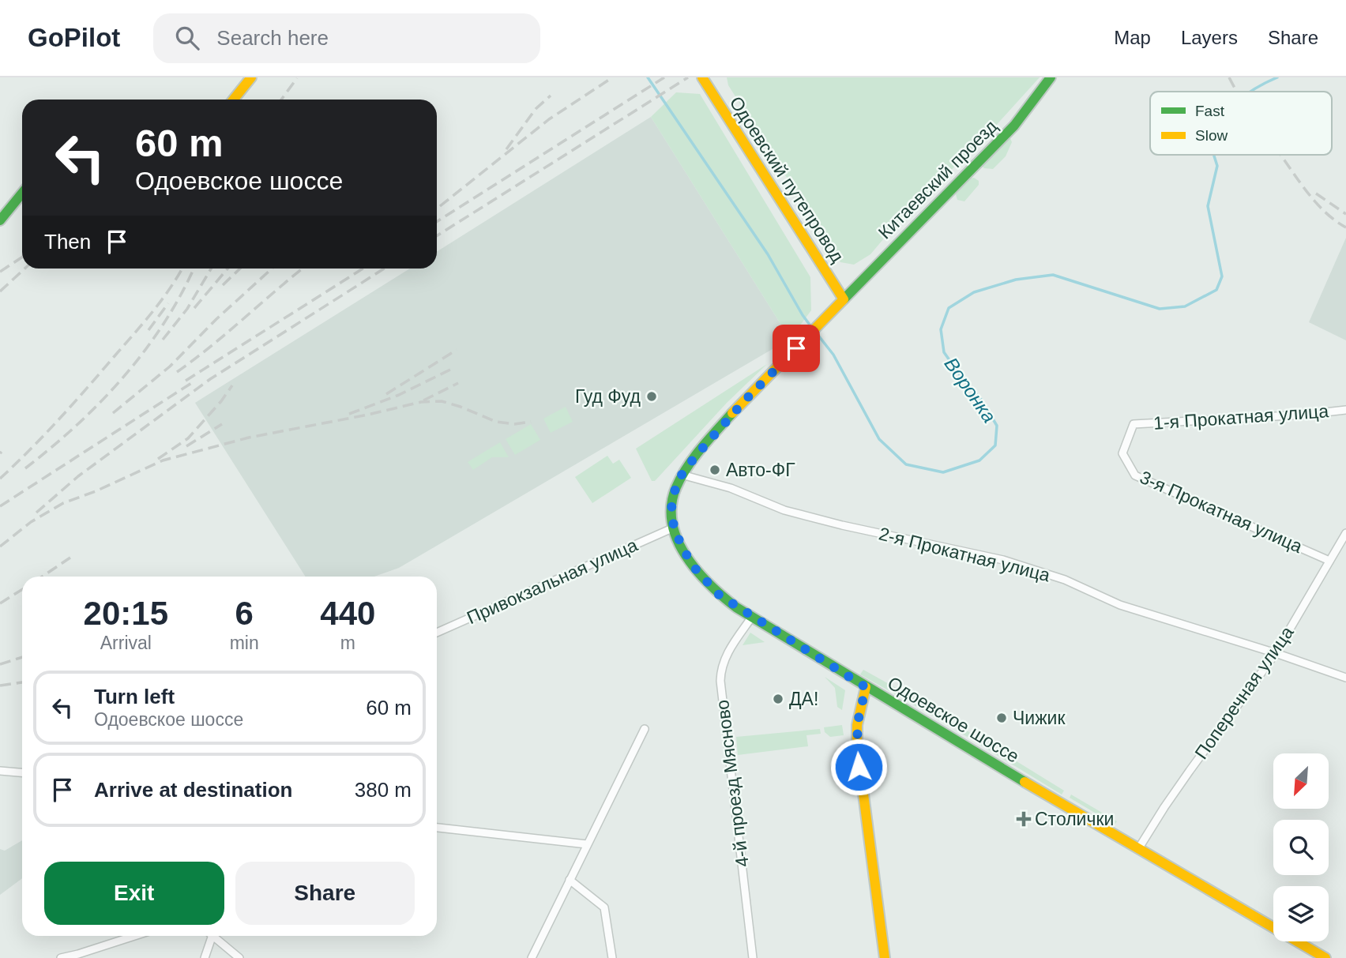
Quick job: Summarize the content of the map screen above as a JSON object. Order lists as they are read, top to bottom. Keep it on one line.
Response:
{"streets":{"main road":["Одоевский путепровод","Китаевский проезд","Одоевское шоссе"],"street":["1-я Прокатная улица","3-я Прокатная улица","2-я Прокатная улица","Привокзальная улица","Поперечная улица","4-й проезд Мясново"]},"crossings":[["Одоевский путепровод","Китаевский проезд"],["Одоевский путепровод","Одоевское шоссе"],["Китаевский проезд","Одоевское шоссе"],["1-я Прокатная улица","3-я Прокатная улица"],["3-я Прокатная улица","Поперечная улица"],["2-я Прокатная улица","Поперечная улица"],["2-я Прокатная улица","Одоевское шоссе"],["Привокзальная улица","Одоевское шоссе"],["Поперечная улица","Одоевское шоссе"],["Одоевское шоссе","4-й проезд Мясново"]],"water":["Воронка"],"places":{"other":["Гуд Фуд","Авто-ФГ","ДА!","Чижик"],"health":["Столички"]},"legend":["Fast","Slow"],"north":"bottom left","page":{"header":"GoPilot","search":"Search here","nav":["Map","Layers","Share"],"turn":["60 m","Одоевское шоссе"],"then":"Then","eta":["20:15","Arrival","6","min","440","m"],"list":[{"name":"Turn left","note":"Одоевское шоссе","value":"60 m"},{"name":"Arrive at destination","value":"380 m"}],"buttons":["Exit","Share"]}}
